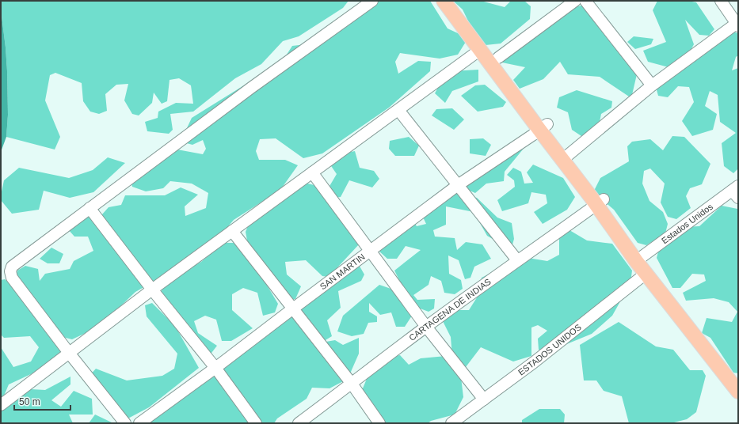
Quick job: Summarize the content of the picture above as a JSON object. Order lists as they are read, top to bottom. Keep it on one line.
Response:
{"streets":{"street":["Estados Unidos","SAN MARTIN","CARTAGENA DE INDIAS","ESTADOS UNIDOS"]},"scale_bar":"50 m"}
